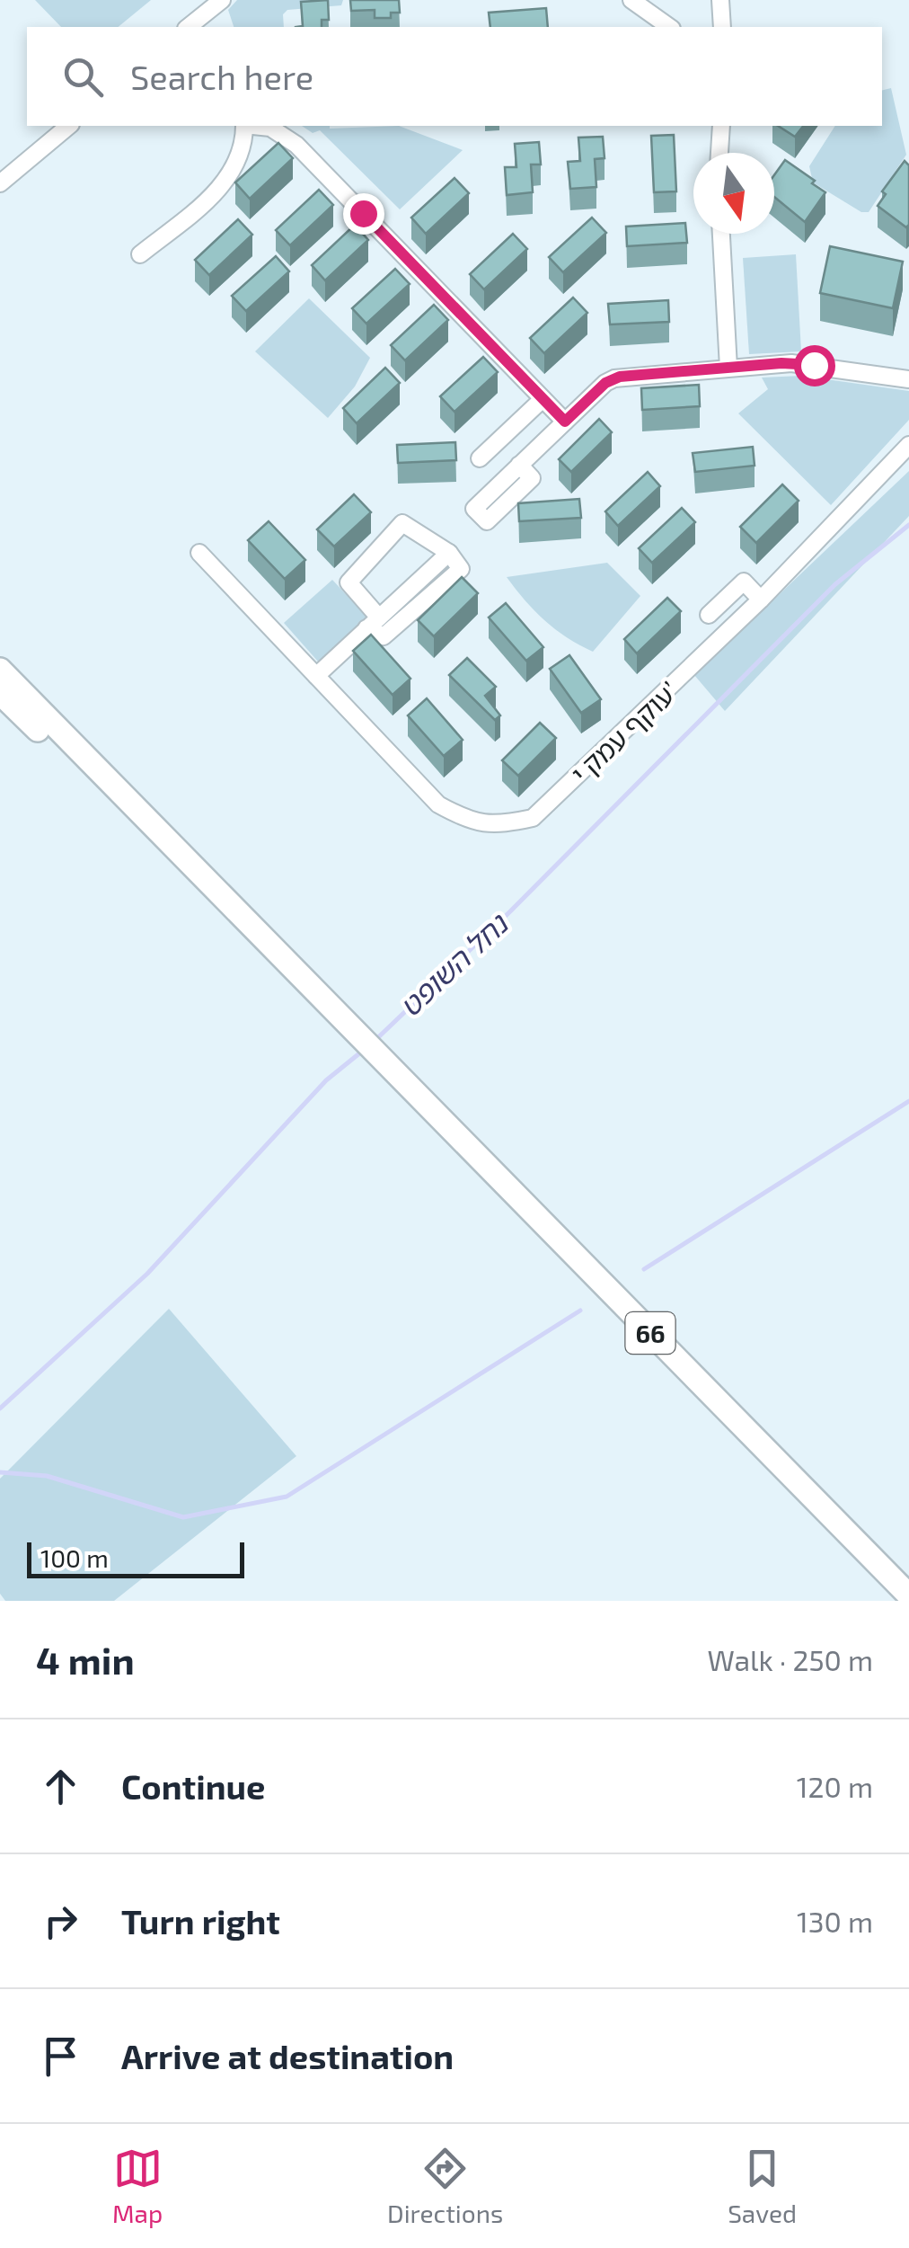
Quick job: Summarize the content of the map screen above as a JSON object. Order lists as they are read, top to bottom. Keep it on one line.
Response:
{"streets":{"highway":["66"],"street":["עוקף עמק י’"]},"water":["נחל השופט"],"scale_bar":"100 m","north":"bottom","page":{"search":"Search here","scale":"100 m","heading":["4 min","Walk · 250 m"],"list":[["Continue","120 m"],["Turn right","130 m"],"Arrive at destination"],"nav":["Map","Directions","Saved"]}}
